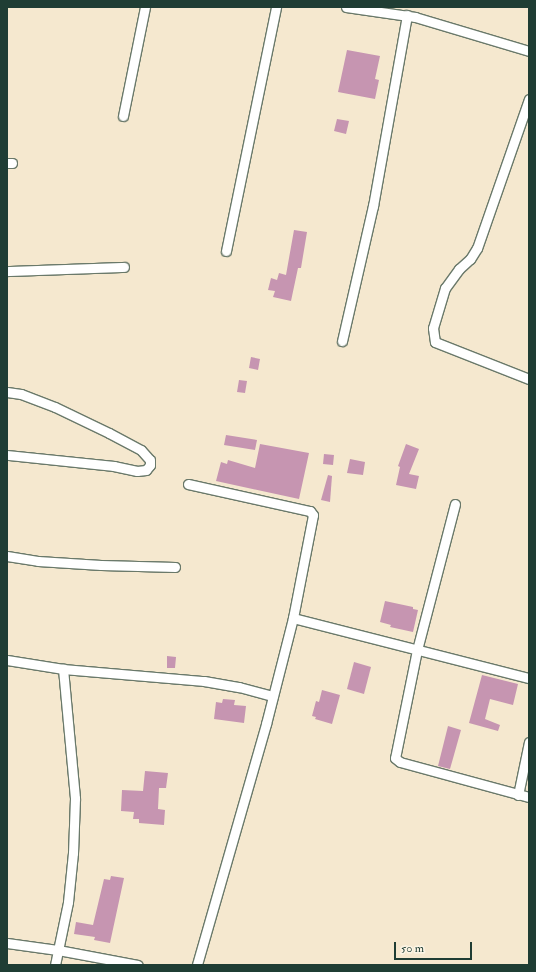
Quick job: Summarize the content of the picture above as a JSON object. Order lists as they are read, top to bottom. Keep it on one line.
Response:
{"scale_bar":"50 m"}
